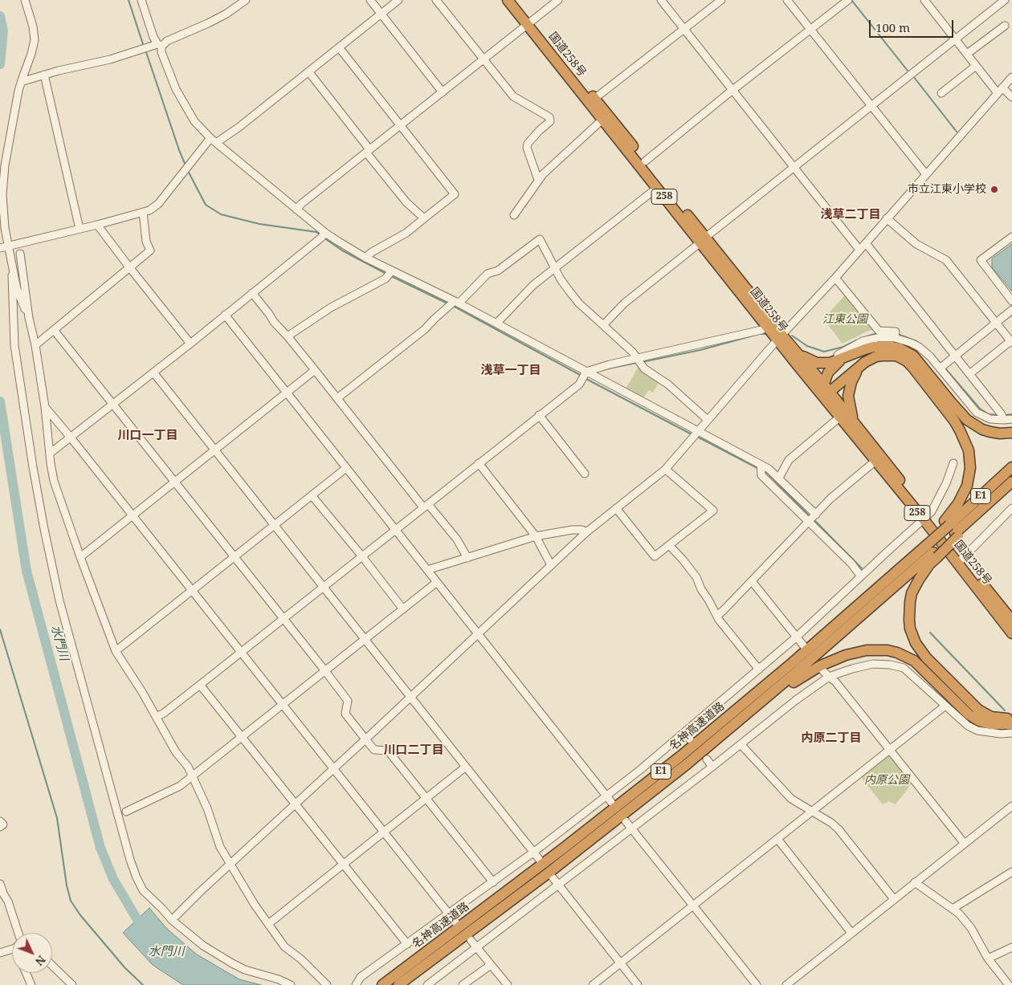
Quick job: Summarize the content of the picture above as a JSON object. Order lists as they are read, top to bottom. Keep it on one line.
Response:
{"streets":{"highway":["国道258号","258","E1","名神高速道路"]},"districts":["浅草二丁目","浅草一丁目","川口一丁目","内原二丁目","川口二丁目"],"water":["水門川"],"parks":["江東公園","内原公園"],"places":["市立江東小学校"],"scale_bar":"100 m","north":"bottom right"}
